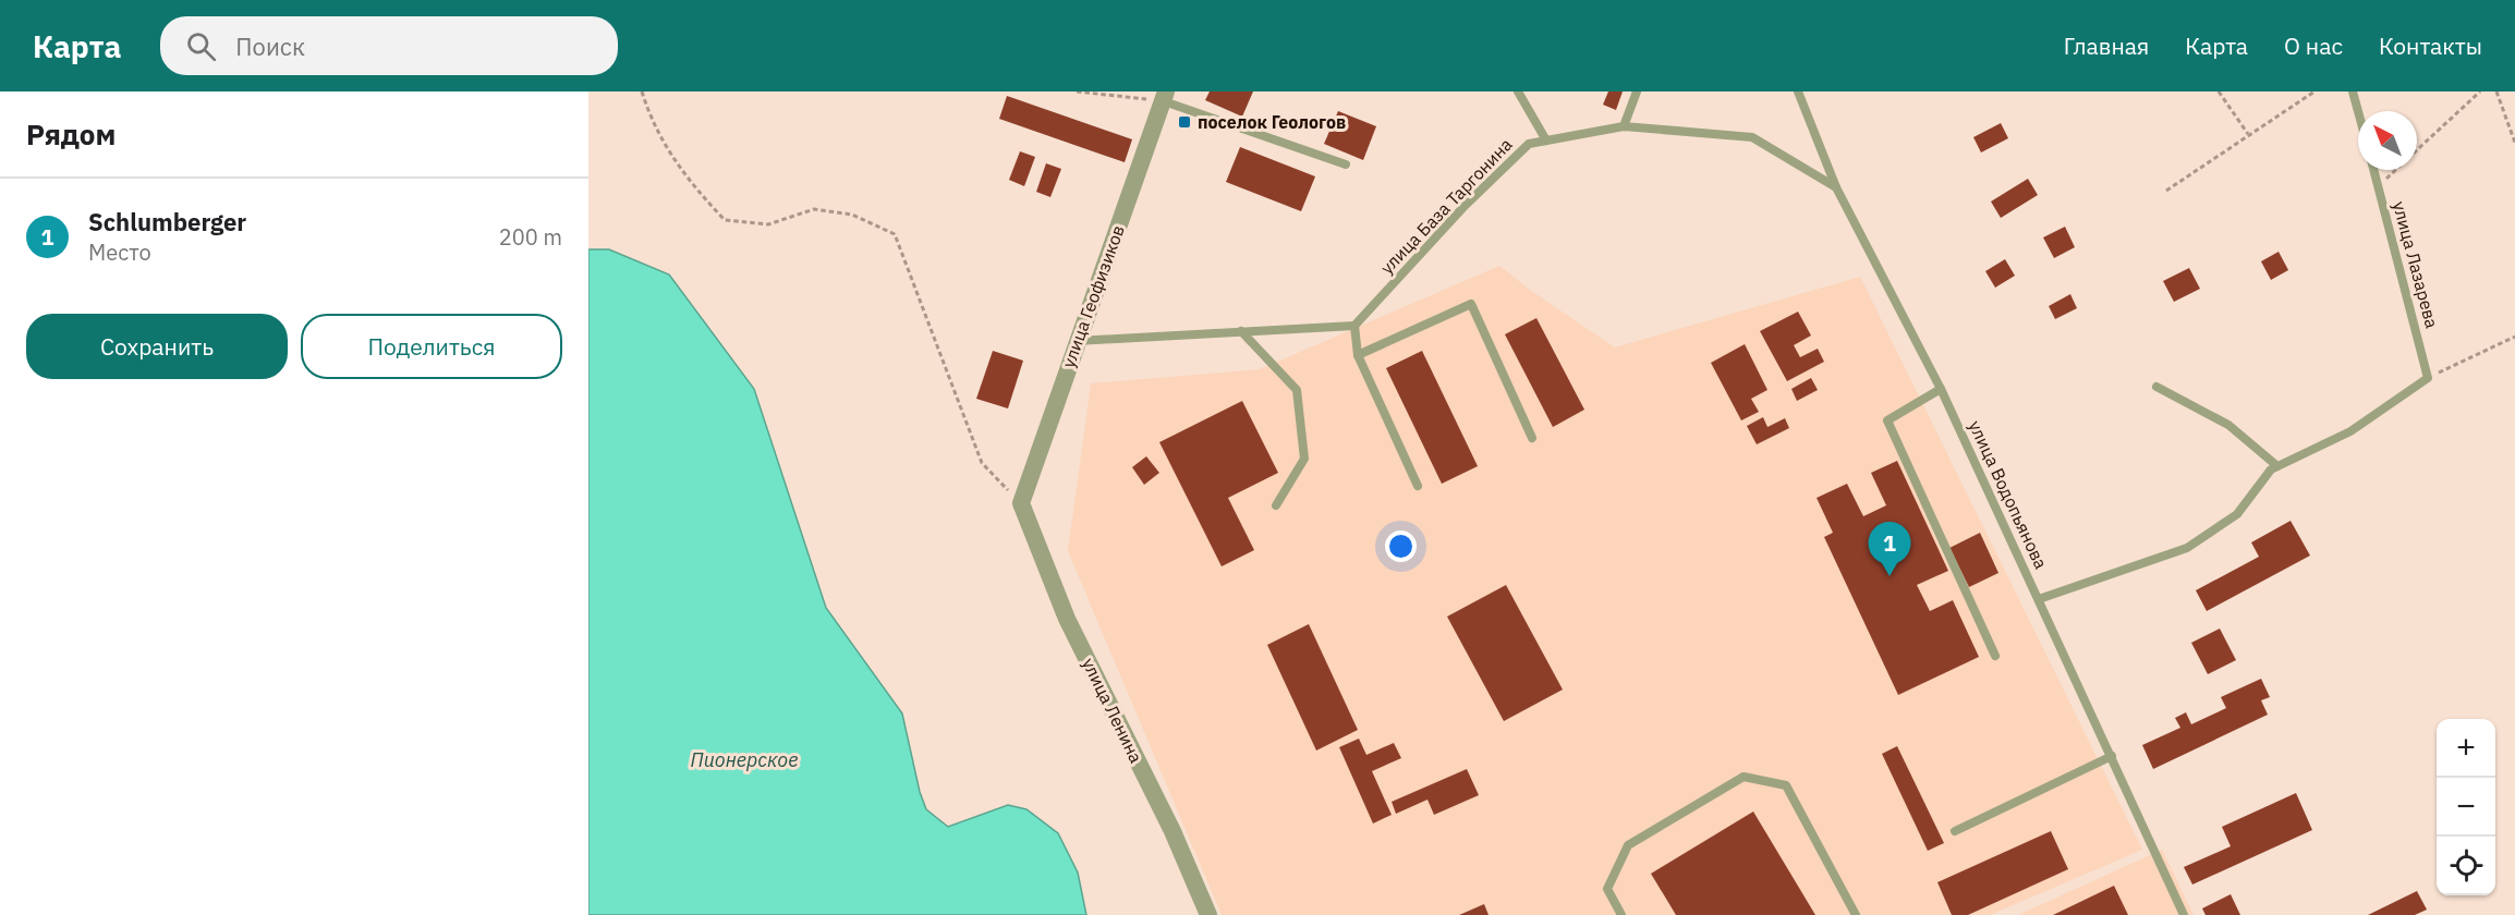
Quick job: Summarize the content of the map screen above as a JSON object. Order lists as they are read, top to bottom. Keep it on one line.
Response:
{"streets":{"street":["улица Геофизиков","улица Ленина"],"lane":["улица База Таргонина","улица Лазарева","улица Водопьянова"]},"crossings":[["улица База Таргонина","улица Водопьянова"],["улица Геофизиков","улица Ленина"]],"water":["Пионерское"],"places":{"transit":["поселок Геологов"]},"north":"top left","page":{"header":"Карта","search":"Поиск","nav":["Главная","Карта","О нас","Контакты"],"heading":"Рядом","list":[{"mark":"1","name":"Schlumberger","note":"Место","value":"200 m"}],"buttons":["Сохранить","Поделиться"],"pins":"1","map_buttons":["+","−"]}}
